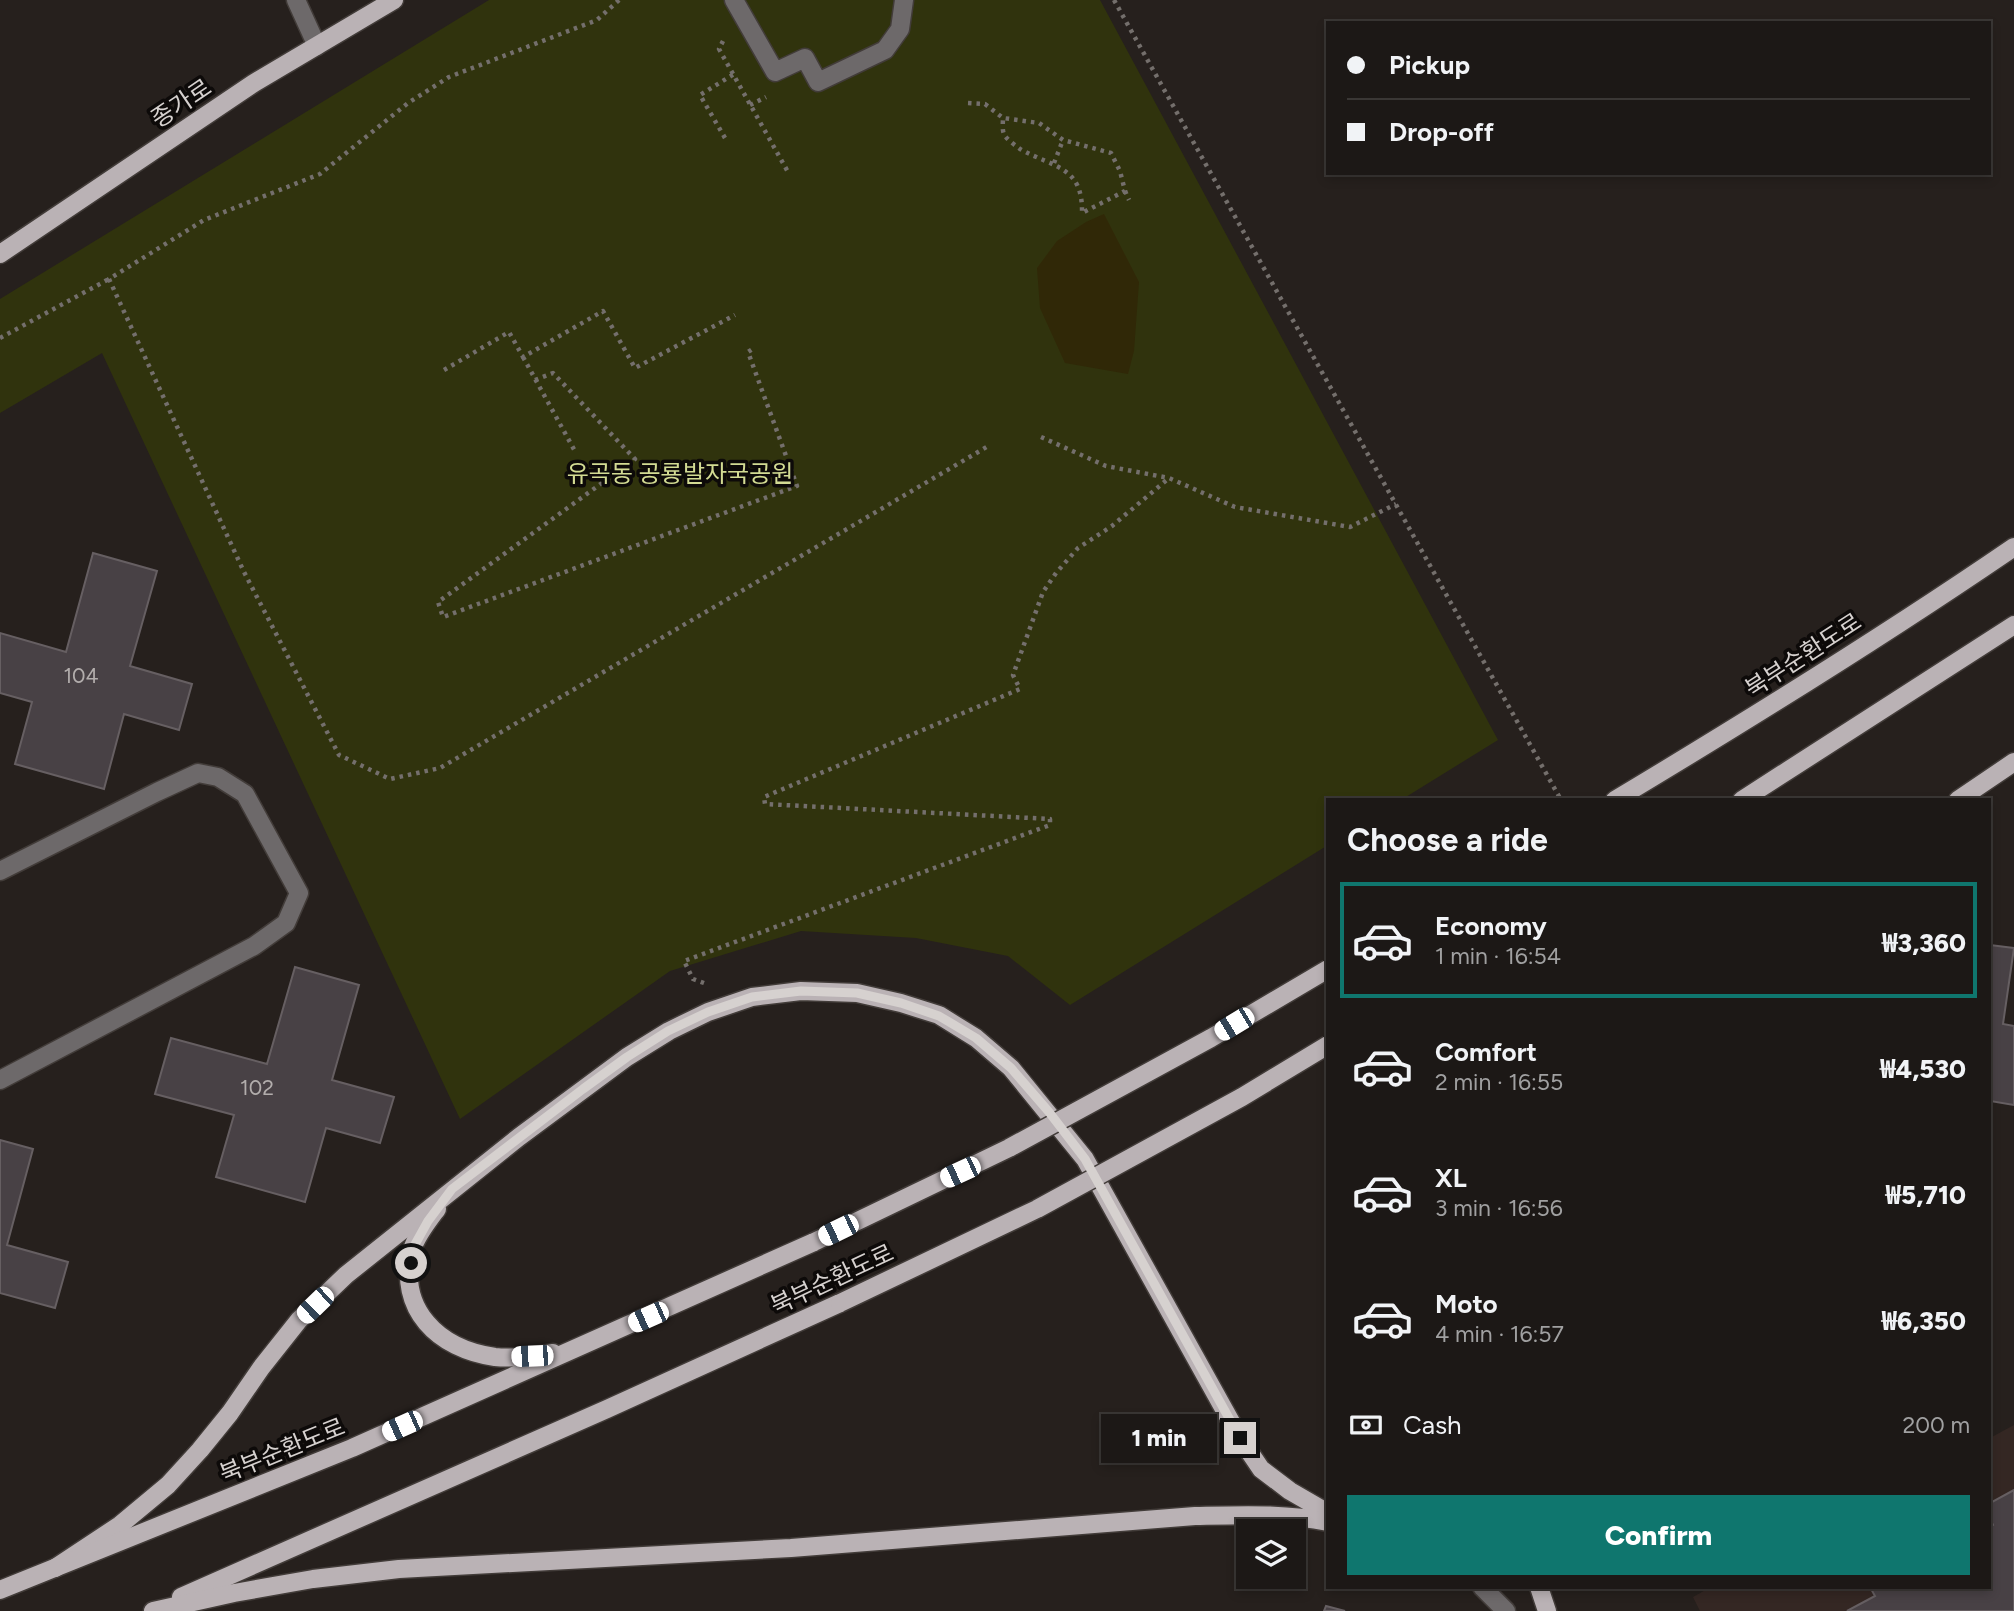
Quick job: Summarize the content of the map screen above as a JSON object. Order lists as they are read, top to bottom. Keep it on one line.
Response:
{"streets":{"main road":["종가로","북부순환도로"]},"parks":["유곡동 공룡발자국공원"],"house_numbers":["104","102"],"page":{"banner":["Pickup","Drop-off"],"heading":"Choose a ride","list":[{"name":"Economy","note":"1 min · 16:54","value":"₩3,360"},{"name":"Comfort","note":"2 min · 16:55","value":"₩4,530"},{"name":"XL","note":"3 min · 16:56","value":"₩5,710"},{"name":"Moto","note":"4 min · 16:57","value":"₩6,350"}],"pay":["Cash","200 m"],"bubble":"1 min","buttons":"Confirm"}}
